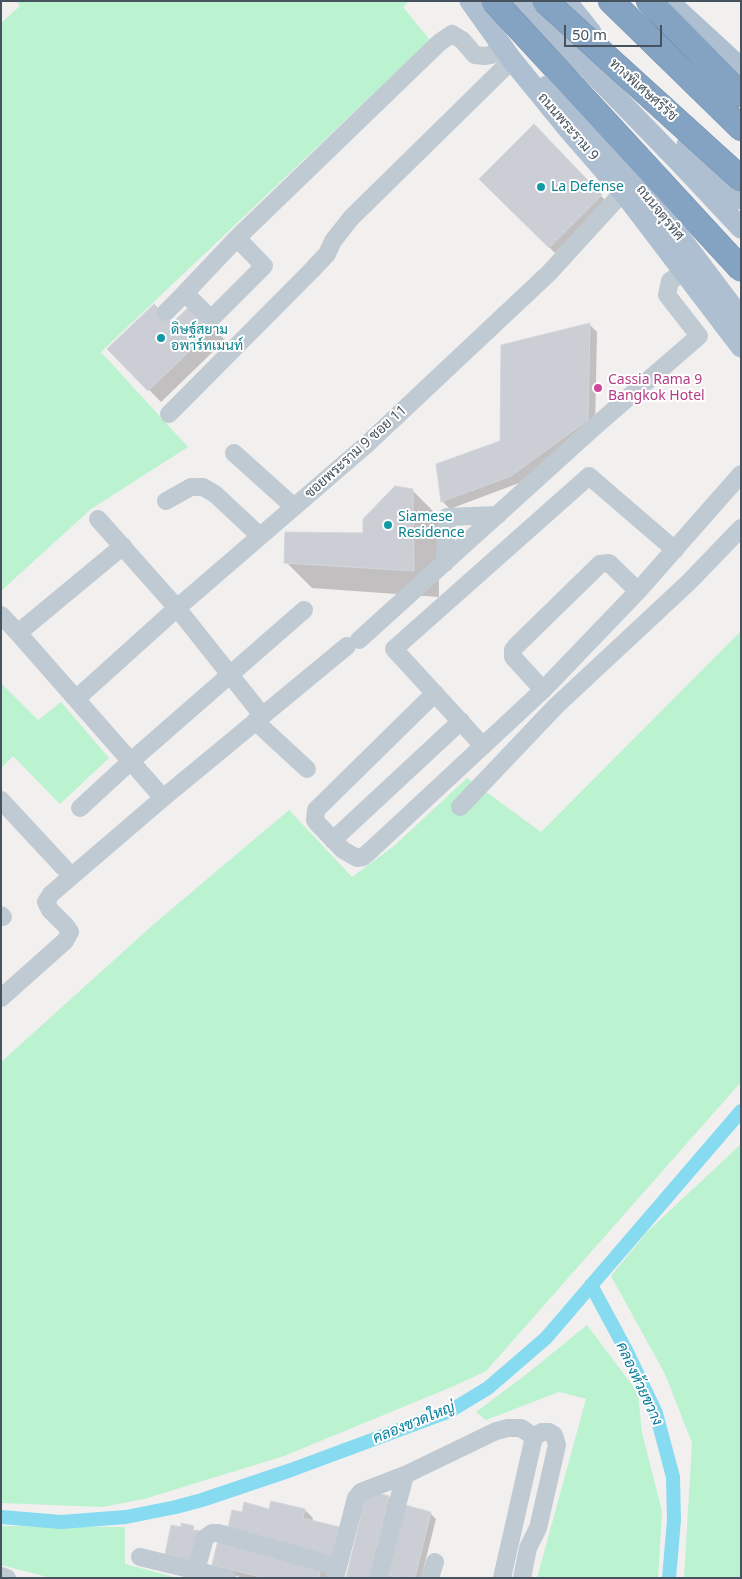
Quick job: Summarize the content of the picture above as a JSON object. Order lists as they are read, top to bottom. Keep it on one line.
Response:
{"streets":{"highway":["ทางพิเศษศรีรัช"],"main road":["ถนนพระราม 9","ถนนจตุรทิศ"],"street":["ซอยพระราม 9 ซอย 11"]},"crossings":[["ถนนพระราม 9","ถนนจตุรทิศ"],["ถนนพระราม 9","ซอยพระราม 9 ซอย 11"]],"water":["คลองห้วยขวาง","คลองชวดใหญ่"],"places":["La Defense","ดิษฐ์สยาม อพาร์ทเมนท์","Cassia Rama 9 Bangkok Hotel","Siamese Residence"],"scale_bar":"50 m"}
